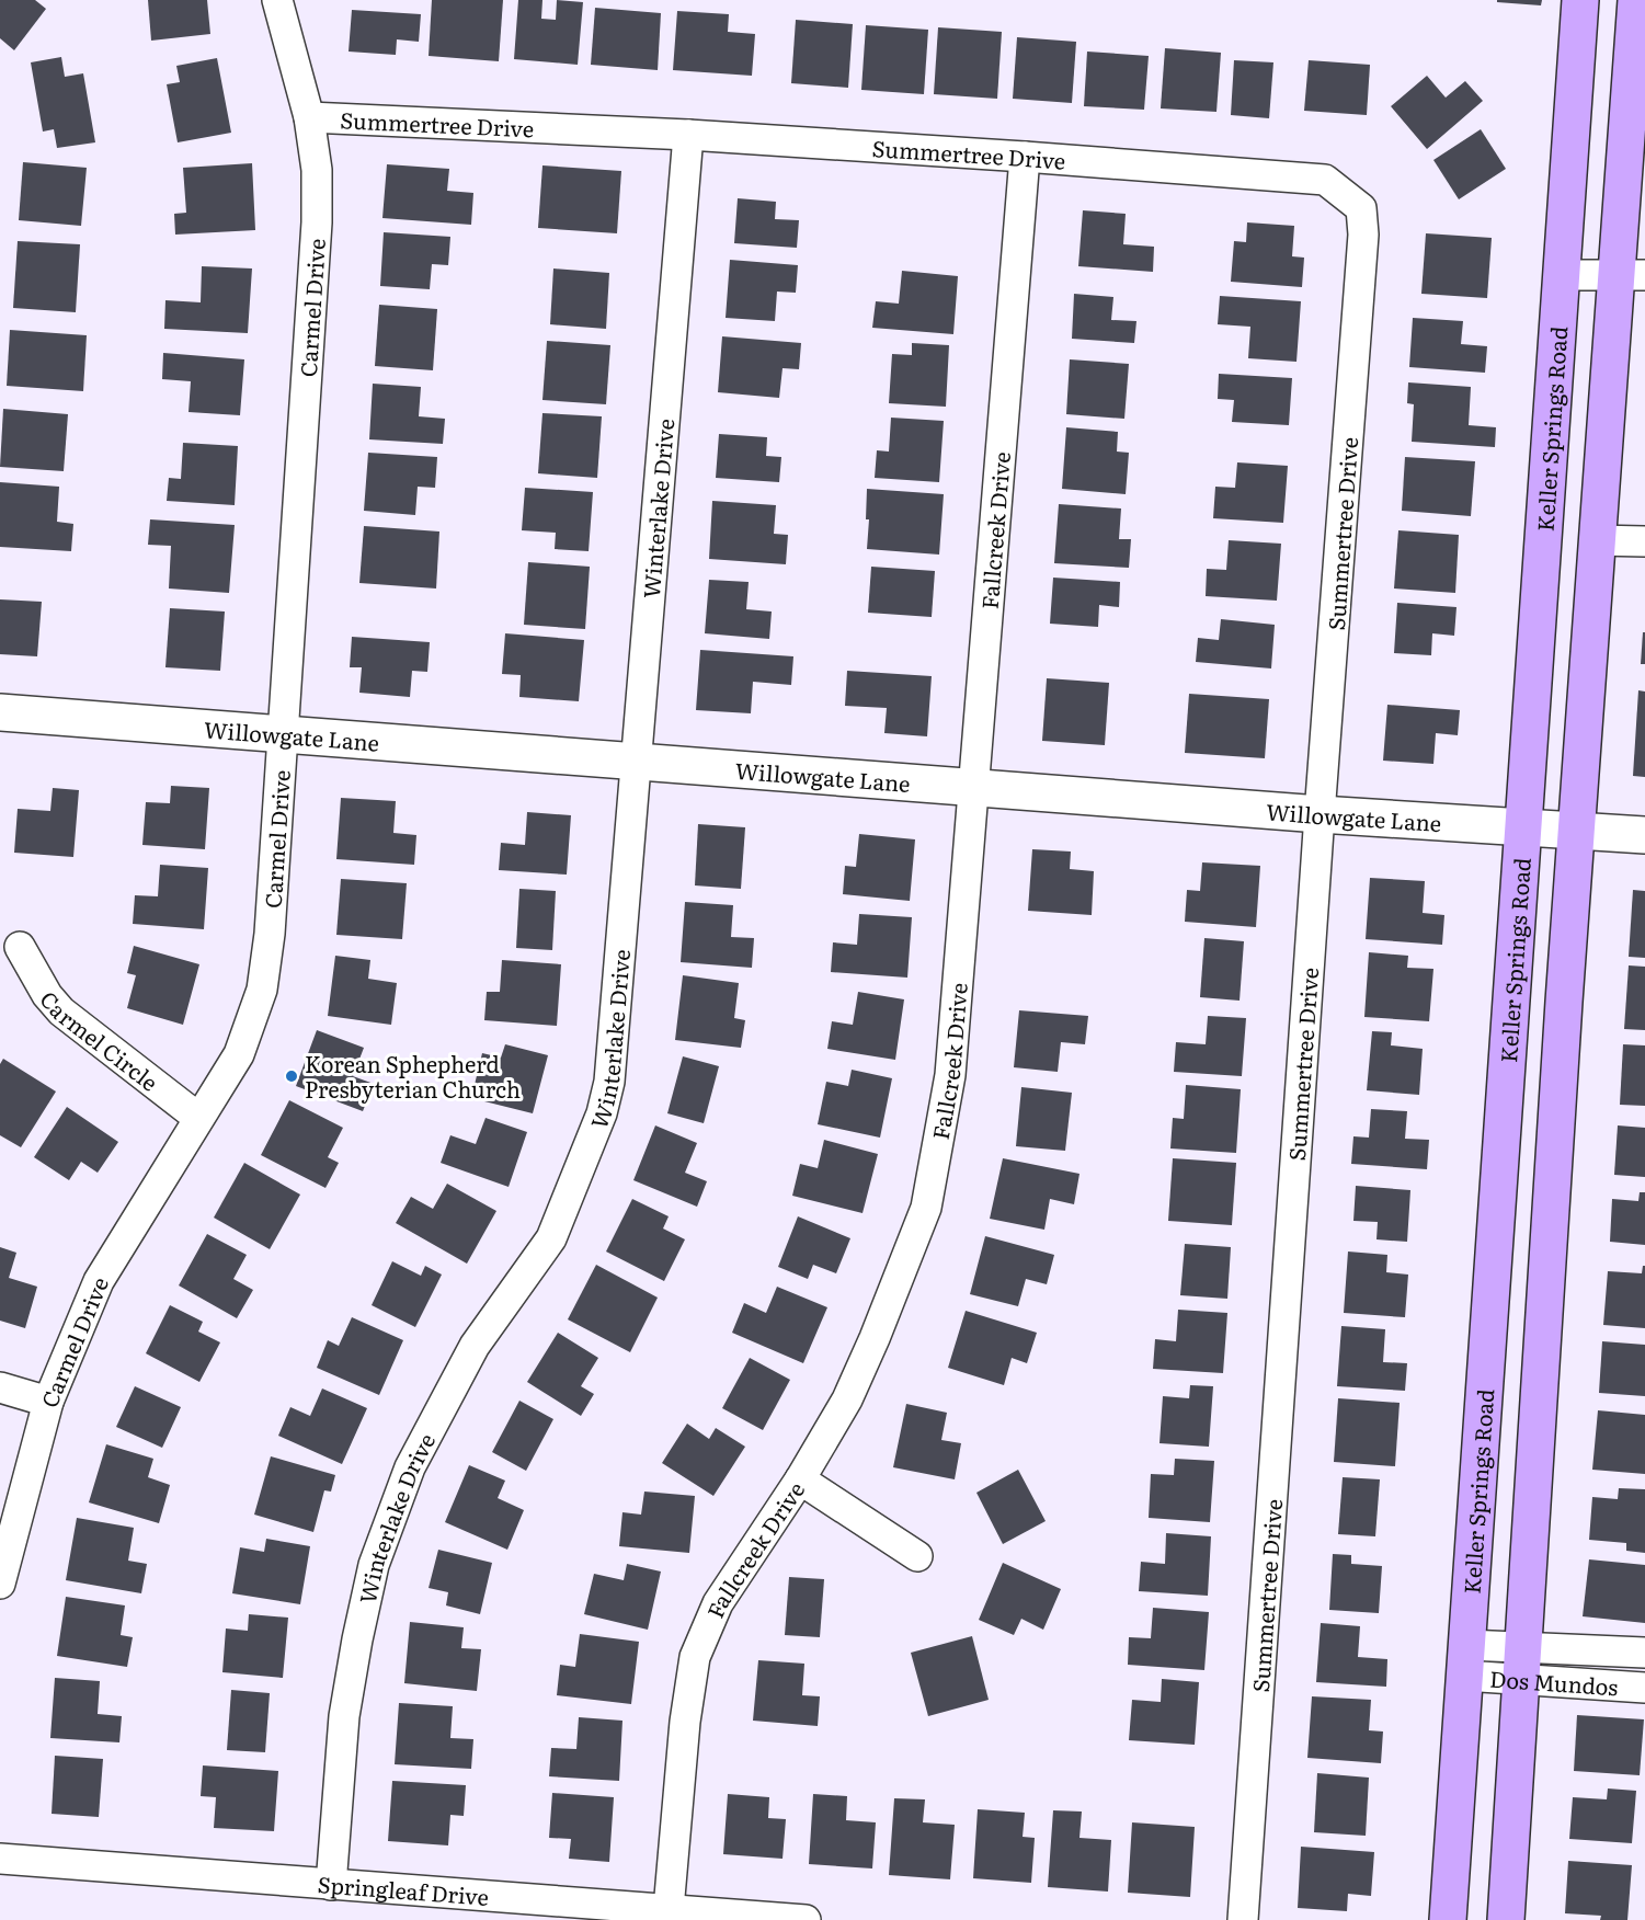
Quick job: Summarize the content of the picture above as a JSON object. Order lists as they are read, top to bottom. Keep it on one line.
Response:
{"streets":{"main road":["Keller Springs Road"],"street":["Summertree Drive","Carmel Drive","Winterlake Drive","Fallcreek Drive","Willowgate Lane","Carmel Circle","Dos Mundos","Springleaf Drive"]},"crossings":[["Summertree Drive","Carmel Drive"],["Summertree Drive","Winterlake Drive"],["Summertree Drive","Fallcreek Drive"],["Summertree Drive","Willowgate Lane"],["Carmel Drive","Willowgate Lane"],["Carmel Drive","Carmel Circle"],["Keller Springs Road","Willowgate Lane"],["Keller Springs Road","Dos Mundos"],["Winterlake Drive","Willowgate Lane"],["Winterlake Drive","Springleaf Drive"],["Fallcreek Drive","Willowgate Lane"],["Fallcreek Drive","Springleaf Drive"]],"places":["Korean Sphepherd Presbyterian Church"]}
